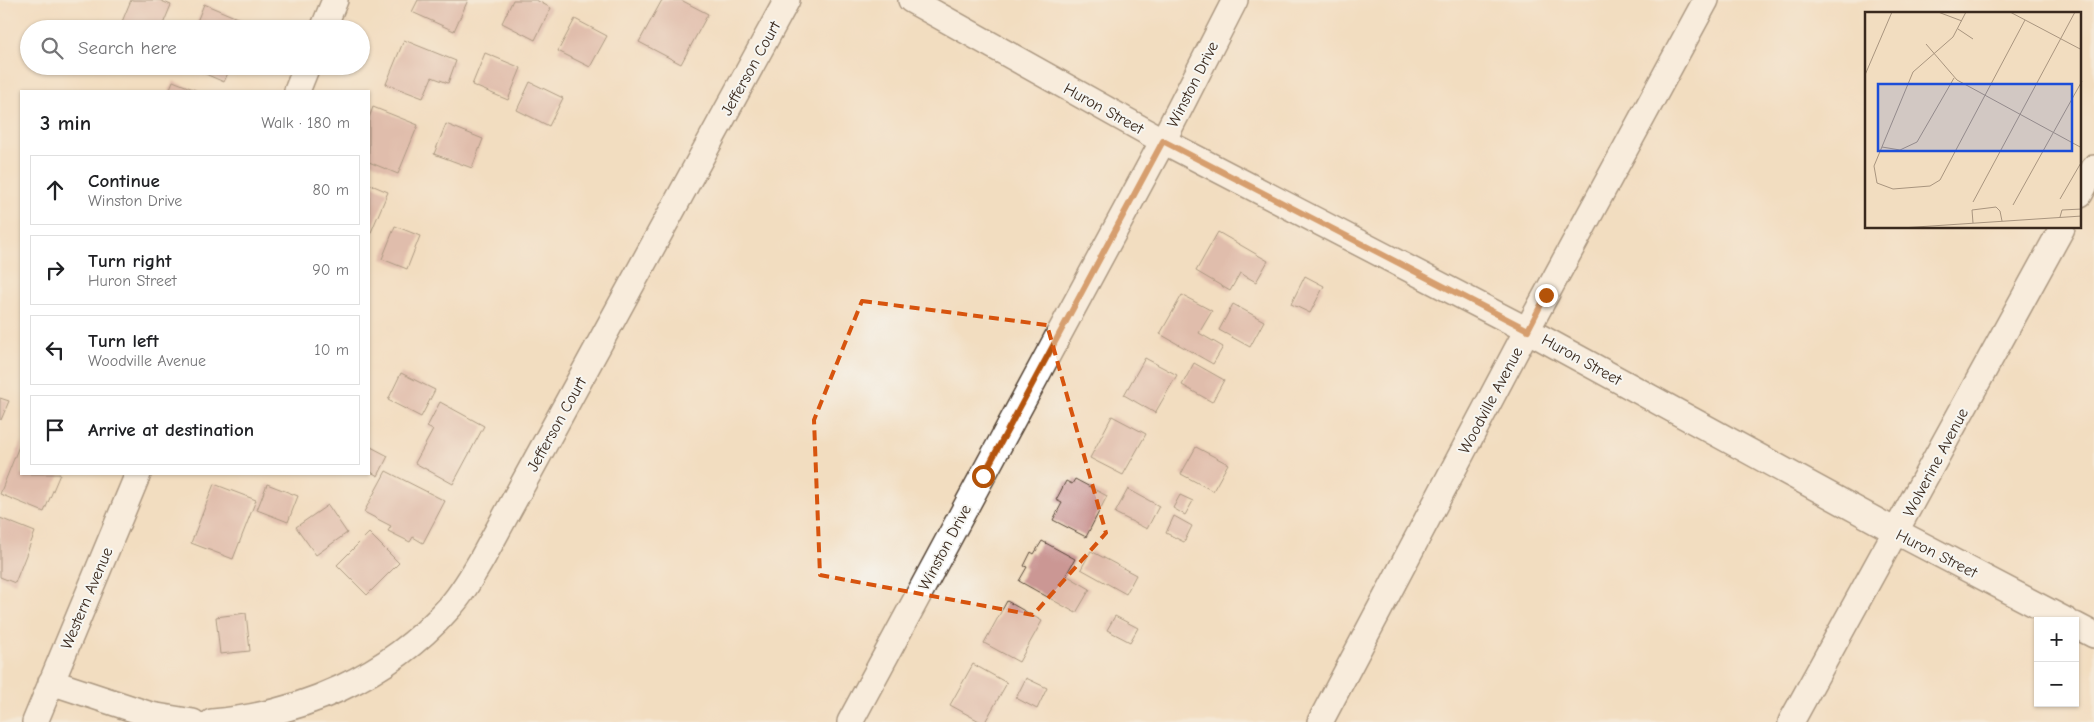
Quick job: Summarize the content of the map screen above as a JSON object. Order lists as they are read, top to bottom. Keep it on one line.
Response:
{"streets":{"street":["Jefferson Court","Winston Drive","Huron Street","Woodville Avenue","Wolverine Avenue","Western Avenue"]},"crossings":[["Winston Drive","Huron Street"],["Huron Street","Woodville Avenue"],["Huron Street","Wolverine Avenue"]],"page":{"search":"Search here","heading":["3 min","Walk · 180 m"],"list":[["Continue","Winston Drive","80 m"],["Turn right","Huron Street","90 m"],["Turn left","Woodville Avenue","10 m"],"Arrive at destination"],"map_buttons":["+","−"]}}
